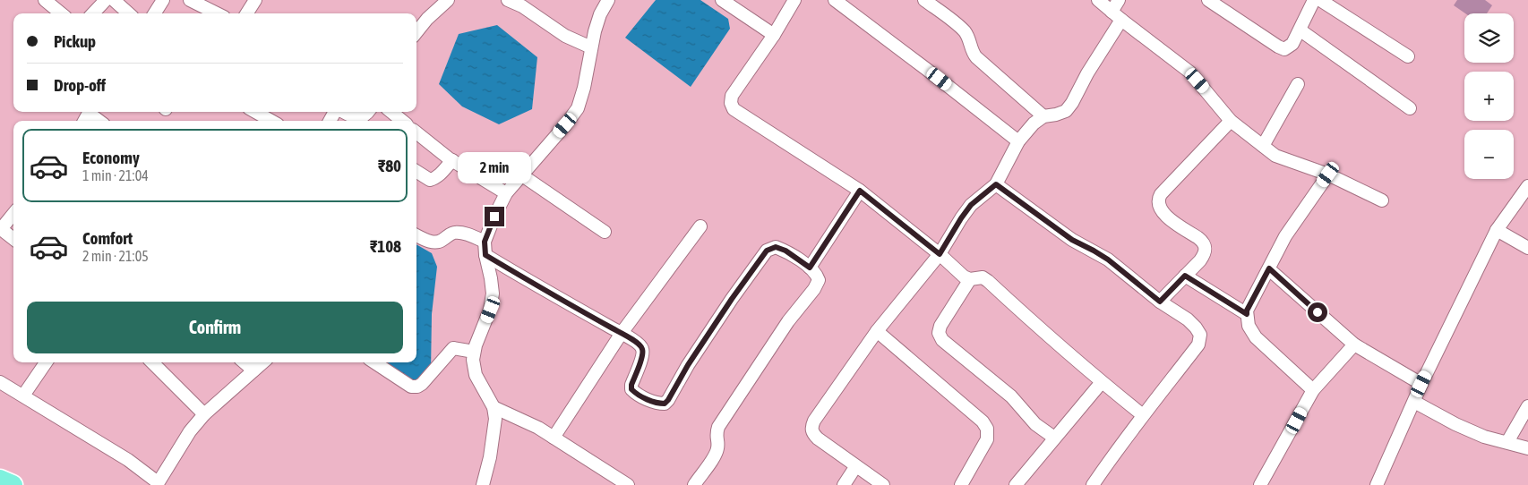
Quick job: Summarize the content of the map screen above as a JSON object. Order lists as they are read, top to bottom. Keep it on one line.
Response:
{"page":{"map_buttons":["+","−"],"banner":["Pickup","Drop-off"],"list":[{"name":"Economy","note":"1 min · 21:04","value":"₹80"},{"name":"Comfort","note":"2 min · 21:05","value":"₹108"}],"bubble":"2 min","buttons":"Confirm"}}
